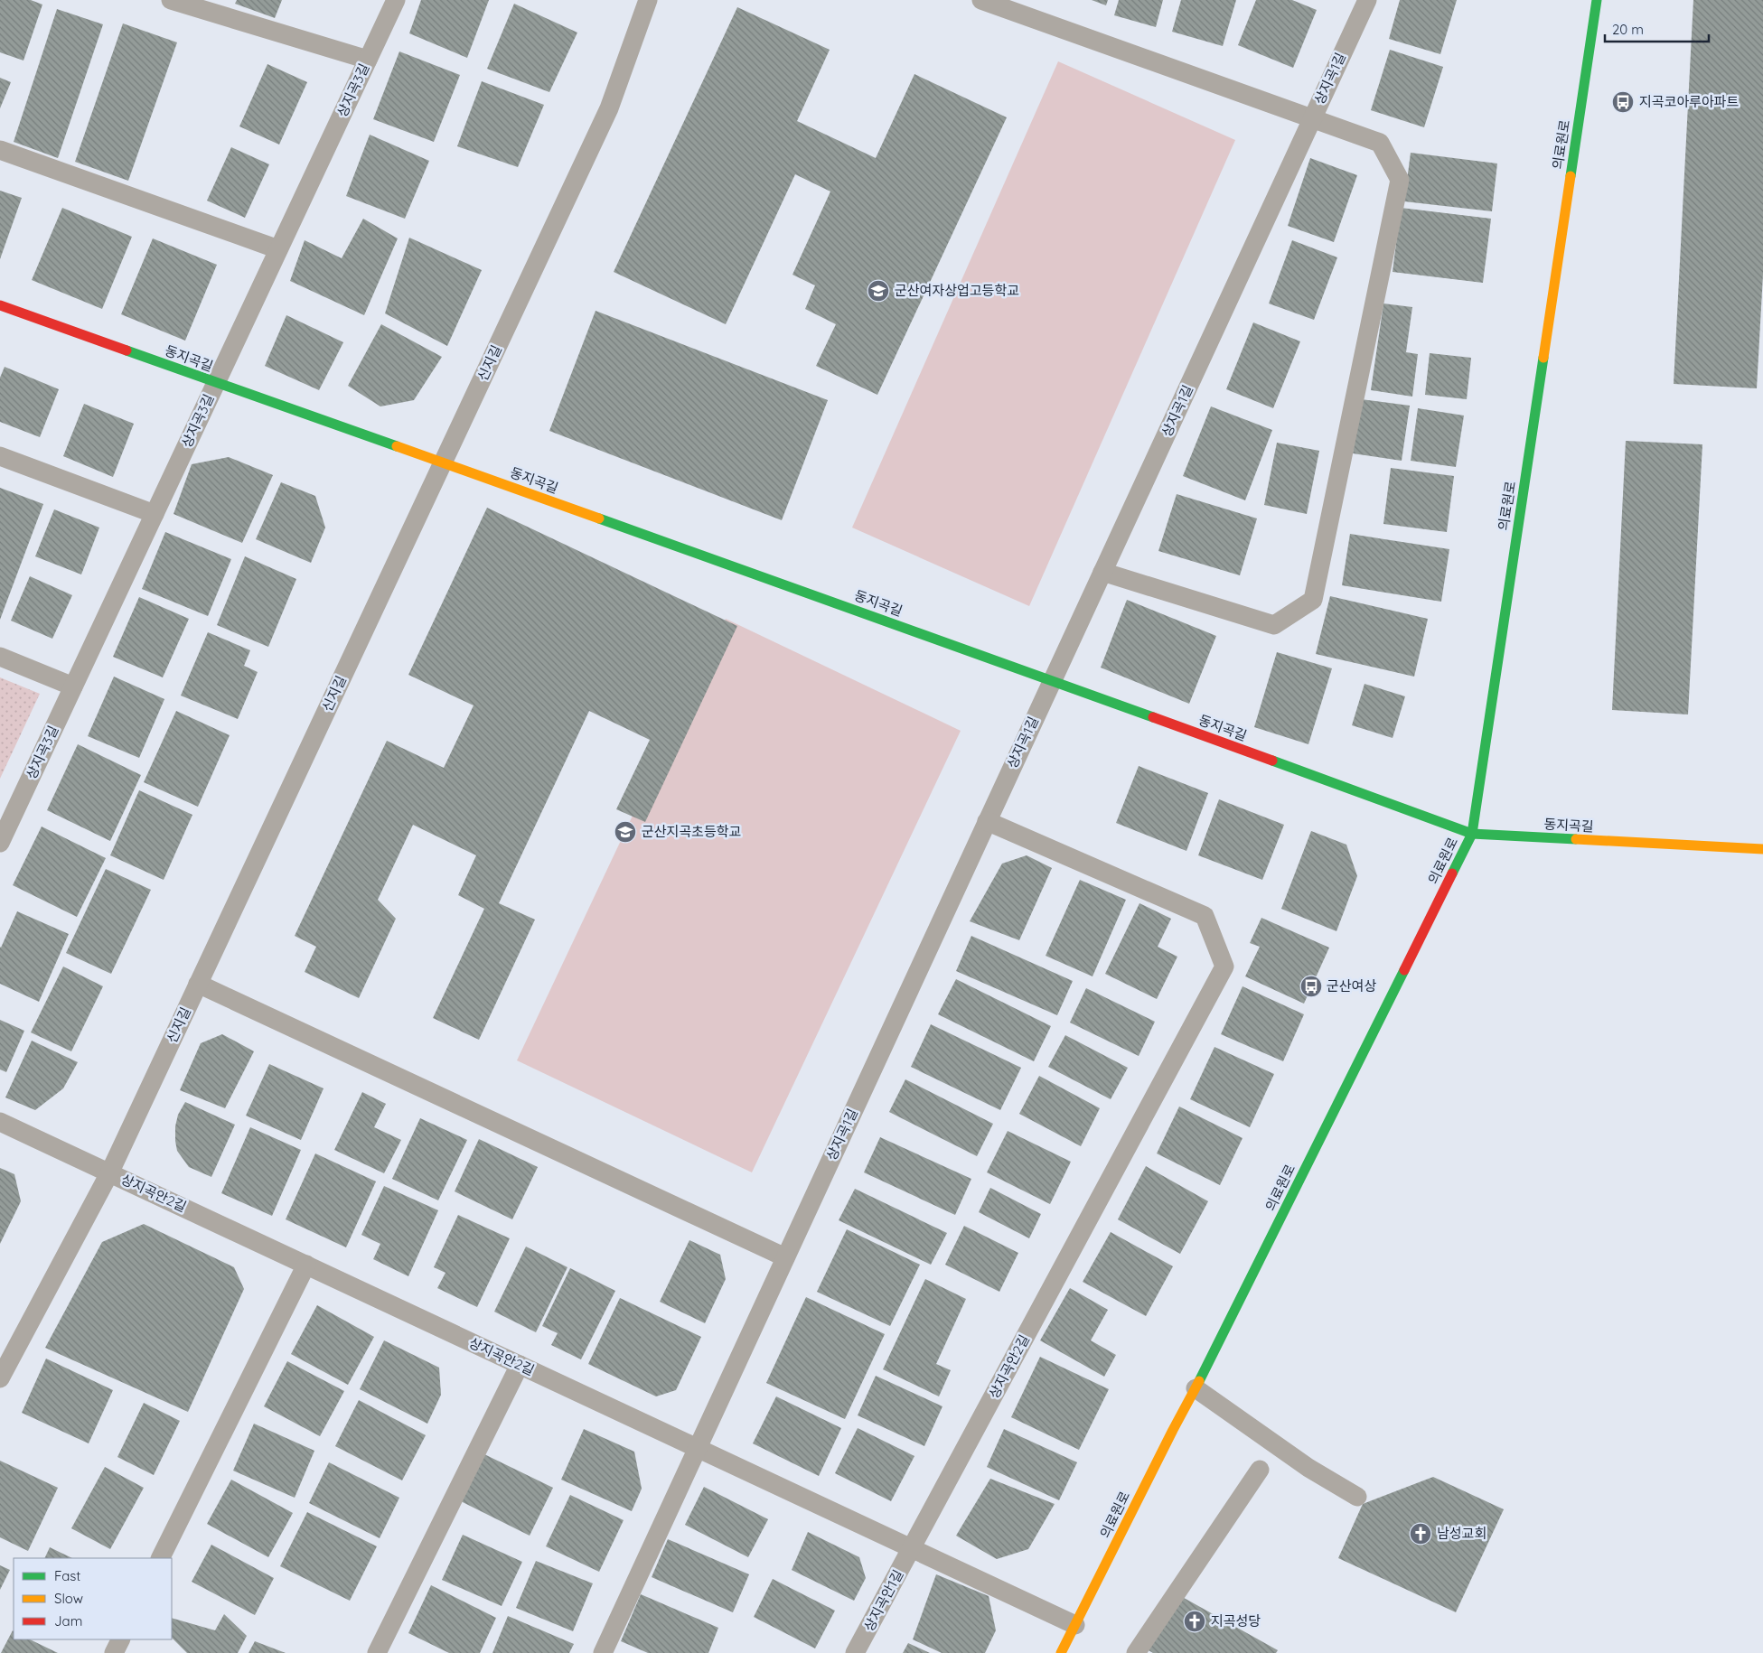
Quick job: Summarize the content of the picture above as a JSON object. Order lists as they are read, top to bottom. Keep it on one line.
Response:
{"streets":{"street":["의료원로","동지곡길"],"lane":["상지곡1길","상지곡3길","신지길","상지곡안2길","상지곡안1길"]},"crossings":[["상지곡1길","동지곡길"],["상지곡1길","상지곡안2길"],["상지곡3길","동지곡길"],["의료원로","동지곡길"],["의료원로","상지곡안2길"],["동지곡길","신지길"],["신지길","상지곡안2길"],["상지곡안2길","상지곡안1길"]],"places":{"bus stop":["지곡코아루아파트","군산여상"],"school or university":["군산여자상업고등학교","군산지곡초등학교"],"church":["남성교회","지곡성당"]},"legend":["Fast","Slow","Jam"],"scale_bar":"20 m"}
